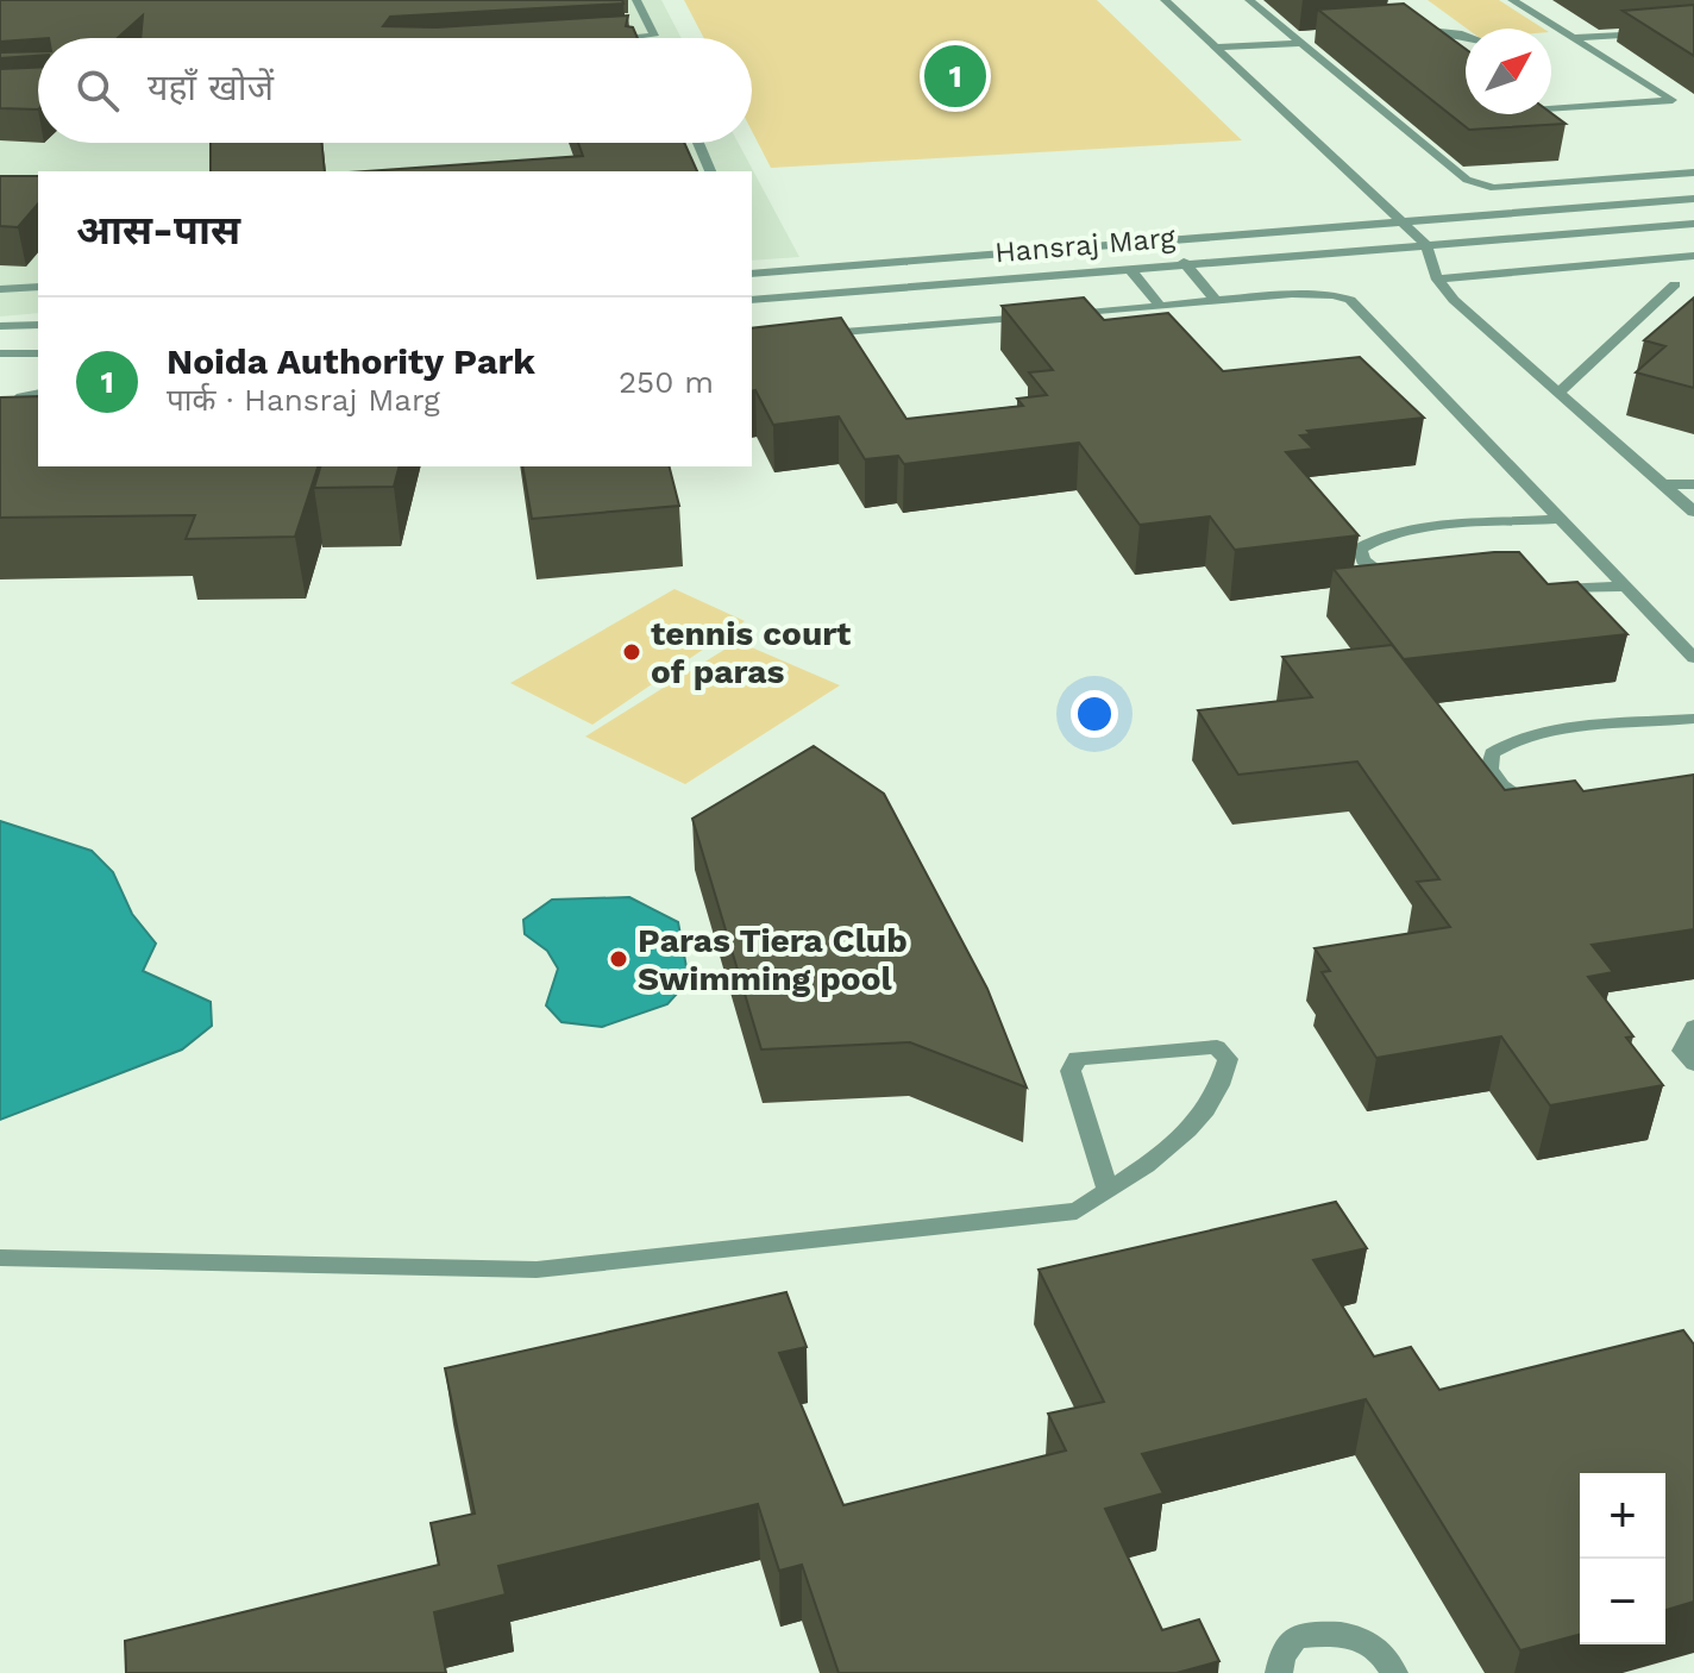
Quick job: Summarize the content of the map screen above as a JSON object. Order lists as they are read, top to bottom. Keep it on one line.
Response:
{"streets":{"street":["Hansraj Marg"]},"places":["tennis court of paras","Paras Tiera Club Swimming pool"],"north":"top right","page":{"search":"यहाँ खोजें","pins":"1","heading":"आस-पास","list":[{"mark":"1","name":"Noida Authority Park","note":"पार्क · Hansraj Marg","value":"250 m"}],"map_buttons":["+","−"]}}
